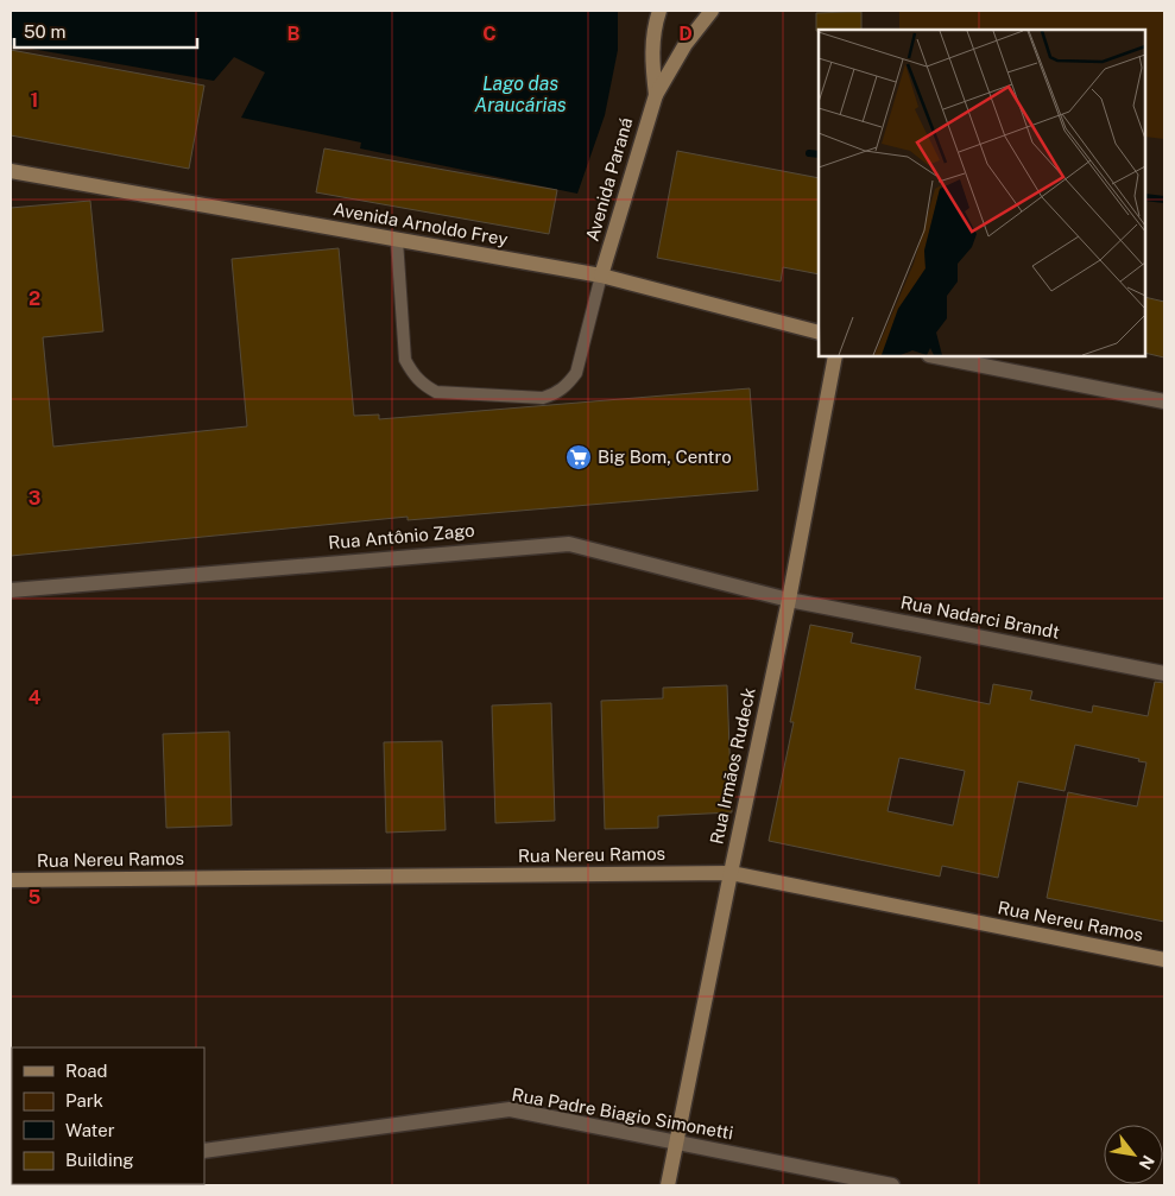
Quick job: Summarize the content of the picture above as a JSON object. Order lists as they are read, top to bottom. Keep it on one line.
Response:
{"streets":{"street":["Avenida Paraná","Avenida Arnoldo Frey","Rua Antônio Zago","Rua Nadarci Brandt","Rua Irmãos Rudeck","Rua Nereu Ramos","Rua Padre Biagio Simonetti"]},"crossings":[["Avenida Paraná","Avenida Arnoldo Frey"],["Rua Antônio Zago","Rua Nadarci Brandt"],["Rua Antônio Zago","Rua Irmãos Rudeck"],["Rua Nadarci Brandt","Rua Irmãos Rudeck"],["Rua Irmãos Rudeck","Rua Nereu Ramos"],["Rua Irmãos Rudeck","Rua Padre Biagio Simonetti"]],"water":["Lago das Araucárias"],"places":{"supermarket":["Big Bom, Centro"]},"legend":["Road","Park","Water","Building"],"scale_bar":"50 m","north":"bottom right","grid":{"columns":["B","C","D"],"rows":["1","2","3","4","5"]}}
